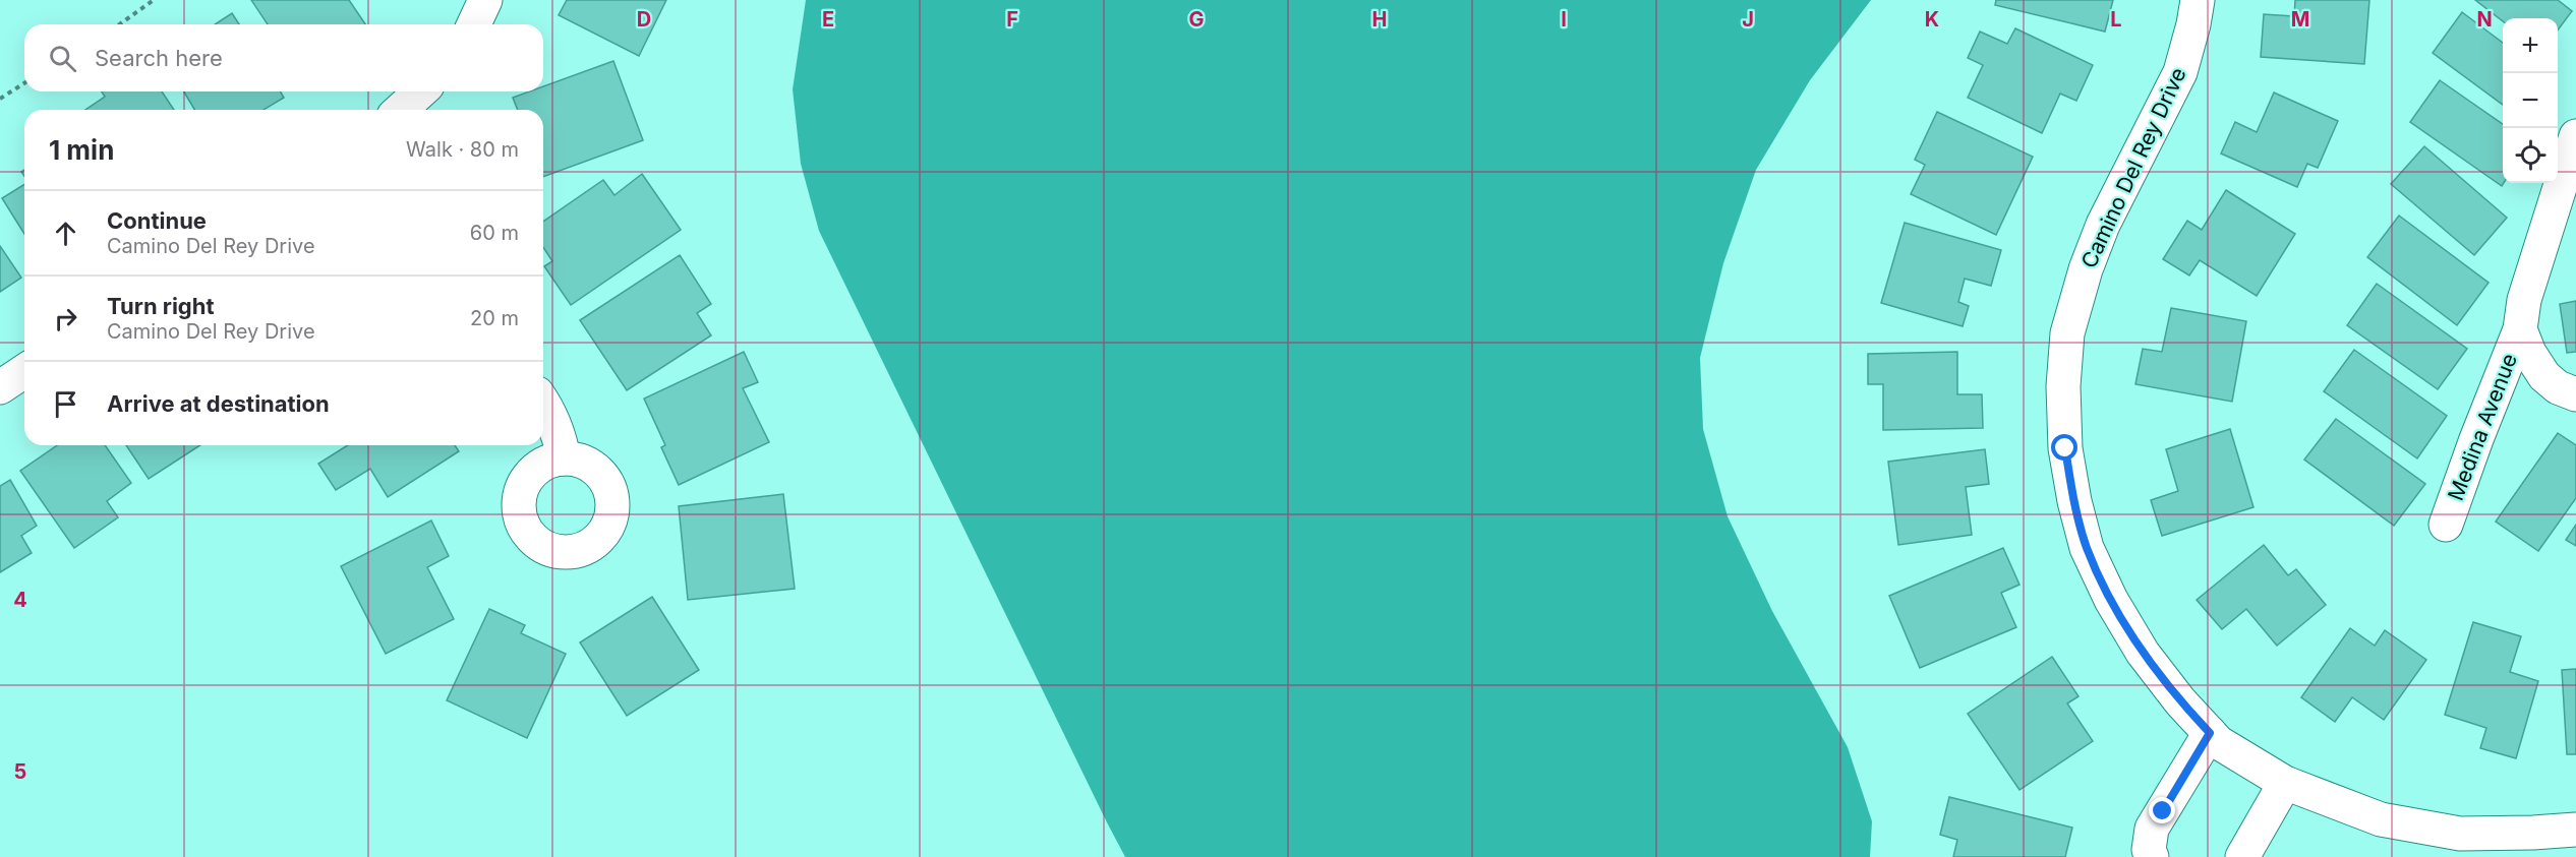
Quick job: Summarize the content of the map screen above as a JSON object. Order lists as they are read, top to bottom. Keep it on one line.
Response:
{"streets":{"street":["Camino Del Rey Drive","Medina Avenue"]},"page":{"map_buttons":["+","−"],"search":"Search here","heading":["1 min","Walk · 80 m"],"list":[["Continue","Camino Del Rey Drive","60 m"],["Turn right","Camino Del Rey Drive","20 m"],"Arrive at destination"]},"grid":{"columns":["D","E","F","G","H","I","J","K","L","M","N"],"rows":["4","5"]}}
